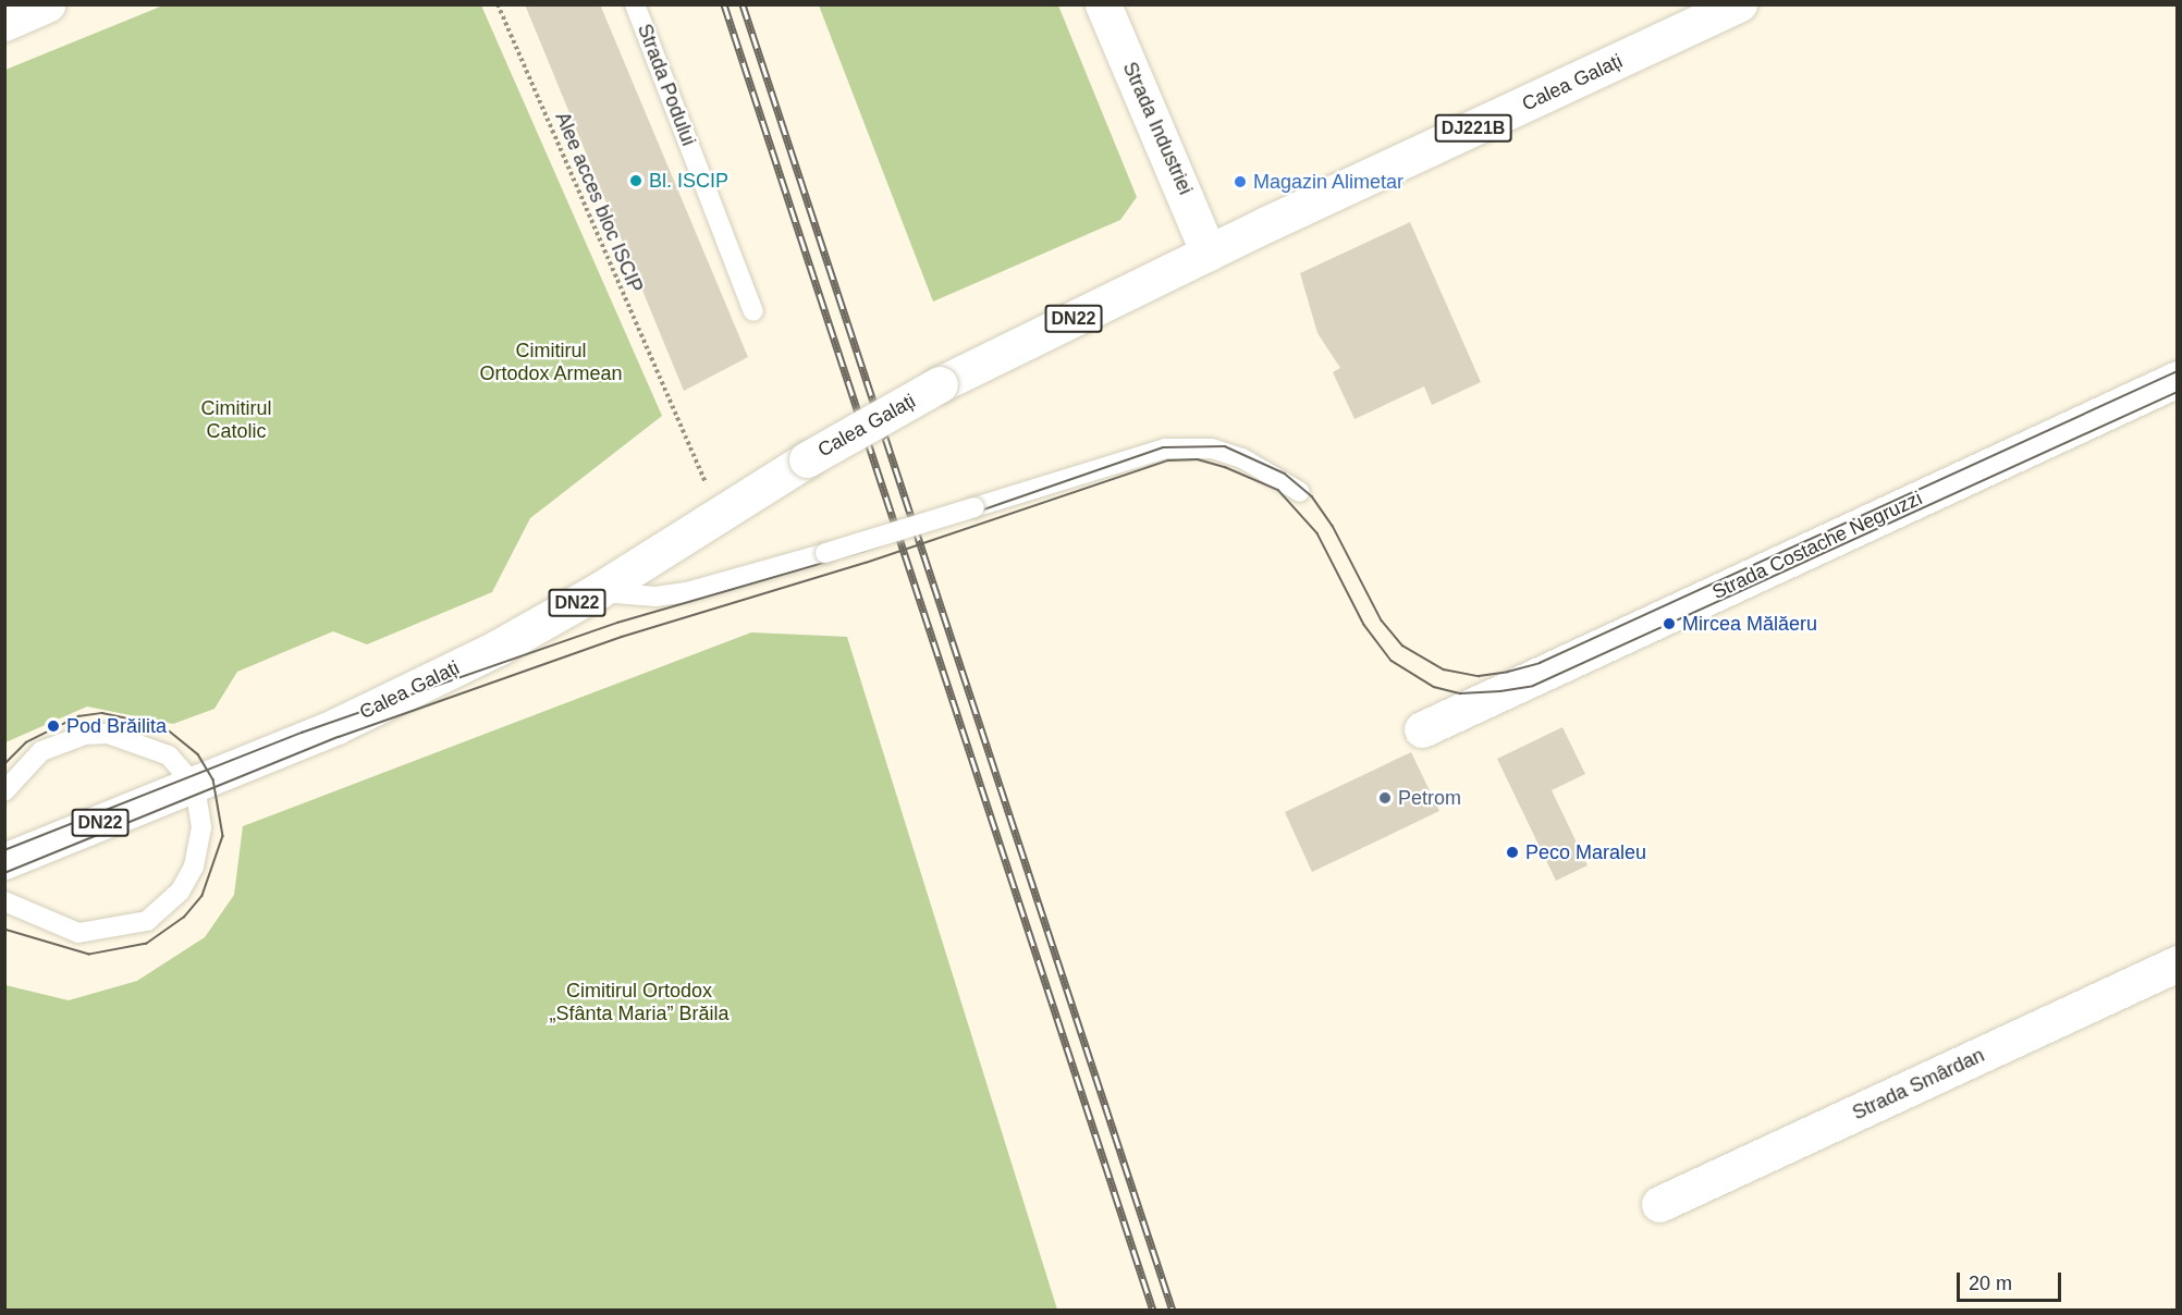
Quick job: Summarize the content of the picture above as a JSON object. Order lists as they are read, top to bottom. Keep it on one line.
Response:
{"streets":{"main road":["Calea Galați","Strada Industriei","DJ221B","DN22","Strada Costache Negruzzi","Strada Smârdan"],"lane":["Strada Podului"],"path":["Alee acces bloc ISCIP"]},"crossings":[["Calea Galați","Strada Industriei"],["Calea Galați","Alee acces bloc ISCIP"]],"parks":["Cimitirul Ortodox Armean","Cimitirul Catolic","Cimitirul Ortodox „Sfânta Maria” Brăila"],"places":["Bl. ISCIP","Magazin Alimetar","Mircea Mălăeru","Pod Brăilita","Petrom","Peco Maraleu"],"scale_bar":"20 m"}
